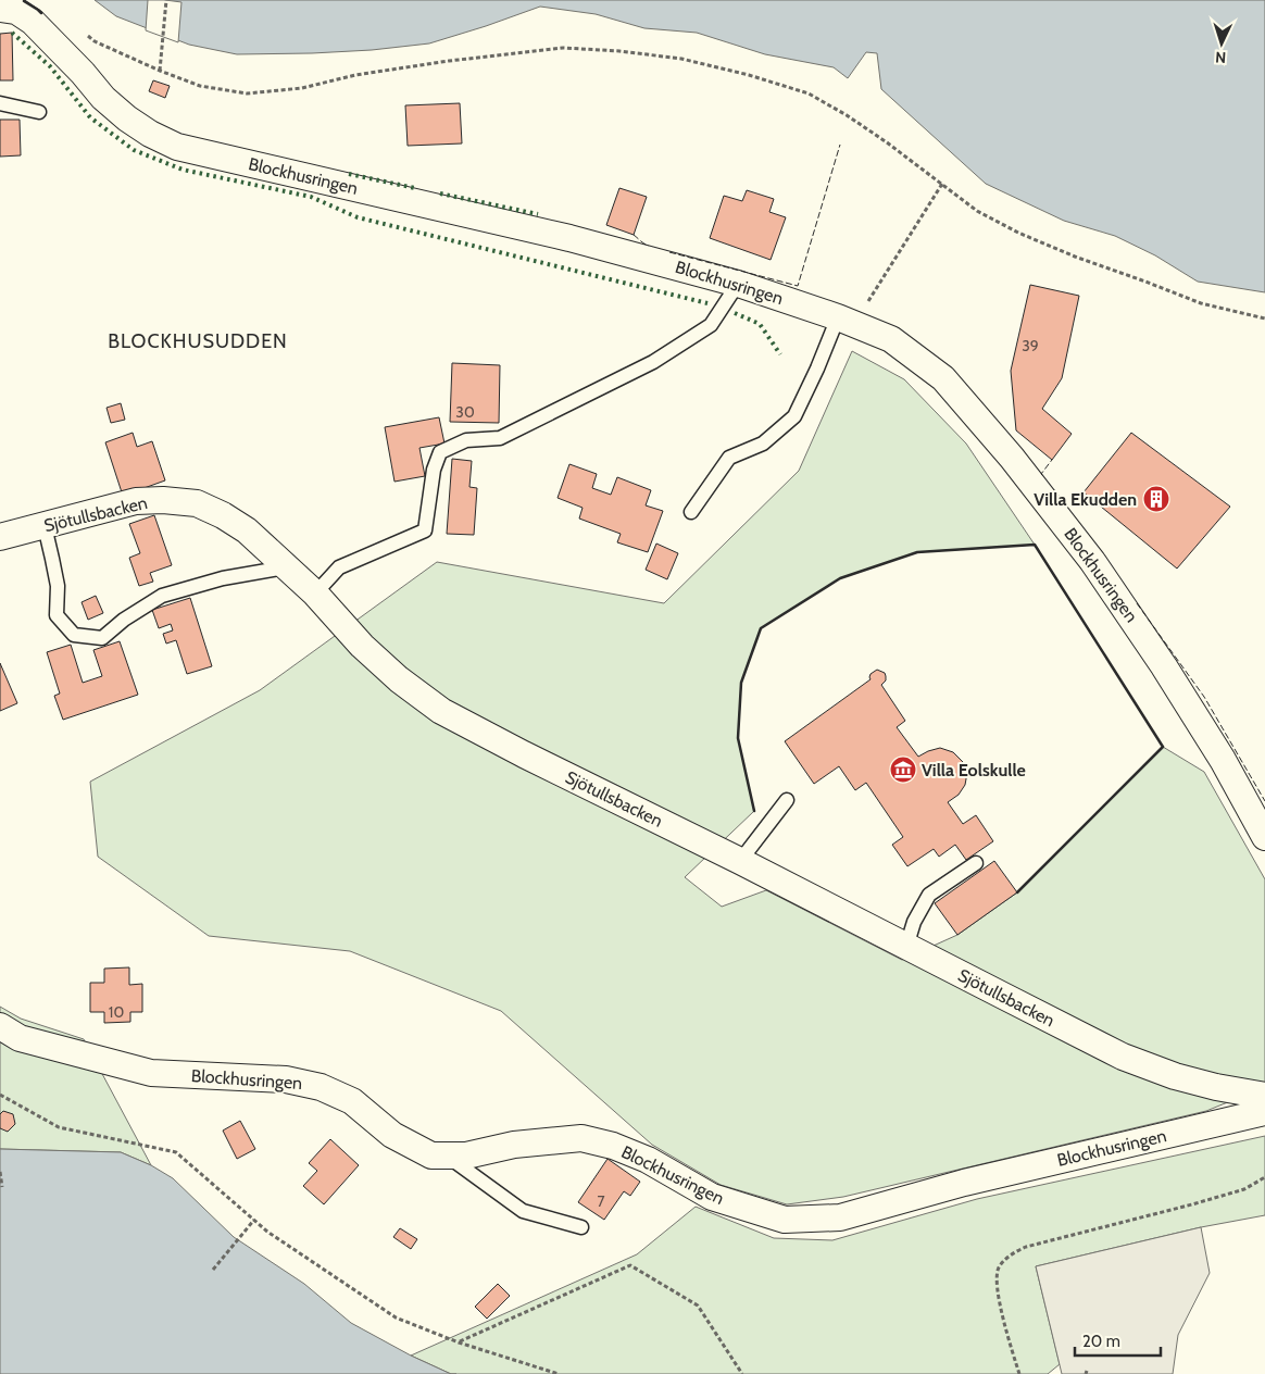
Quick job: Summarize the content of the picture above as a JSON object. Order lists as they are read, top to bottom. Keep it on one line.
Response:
{"streets":{"street":["Blockhusringen","Sjötullsbacken"]},"districts":["BLOCKHUSUDDEN"],"places":{"building":["Villa Ekudden"],"museum":["Villa Eolskulle"]},"house_numbers":["39","30","10","7"],"scale_bar":"20 m","north":"bottom"}
